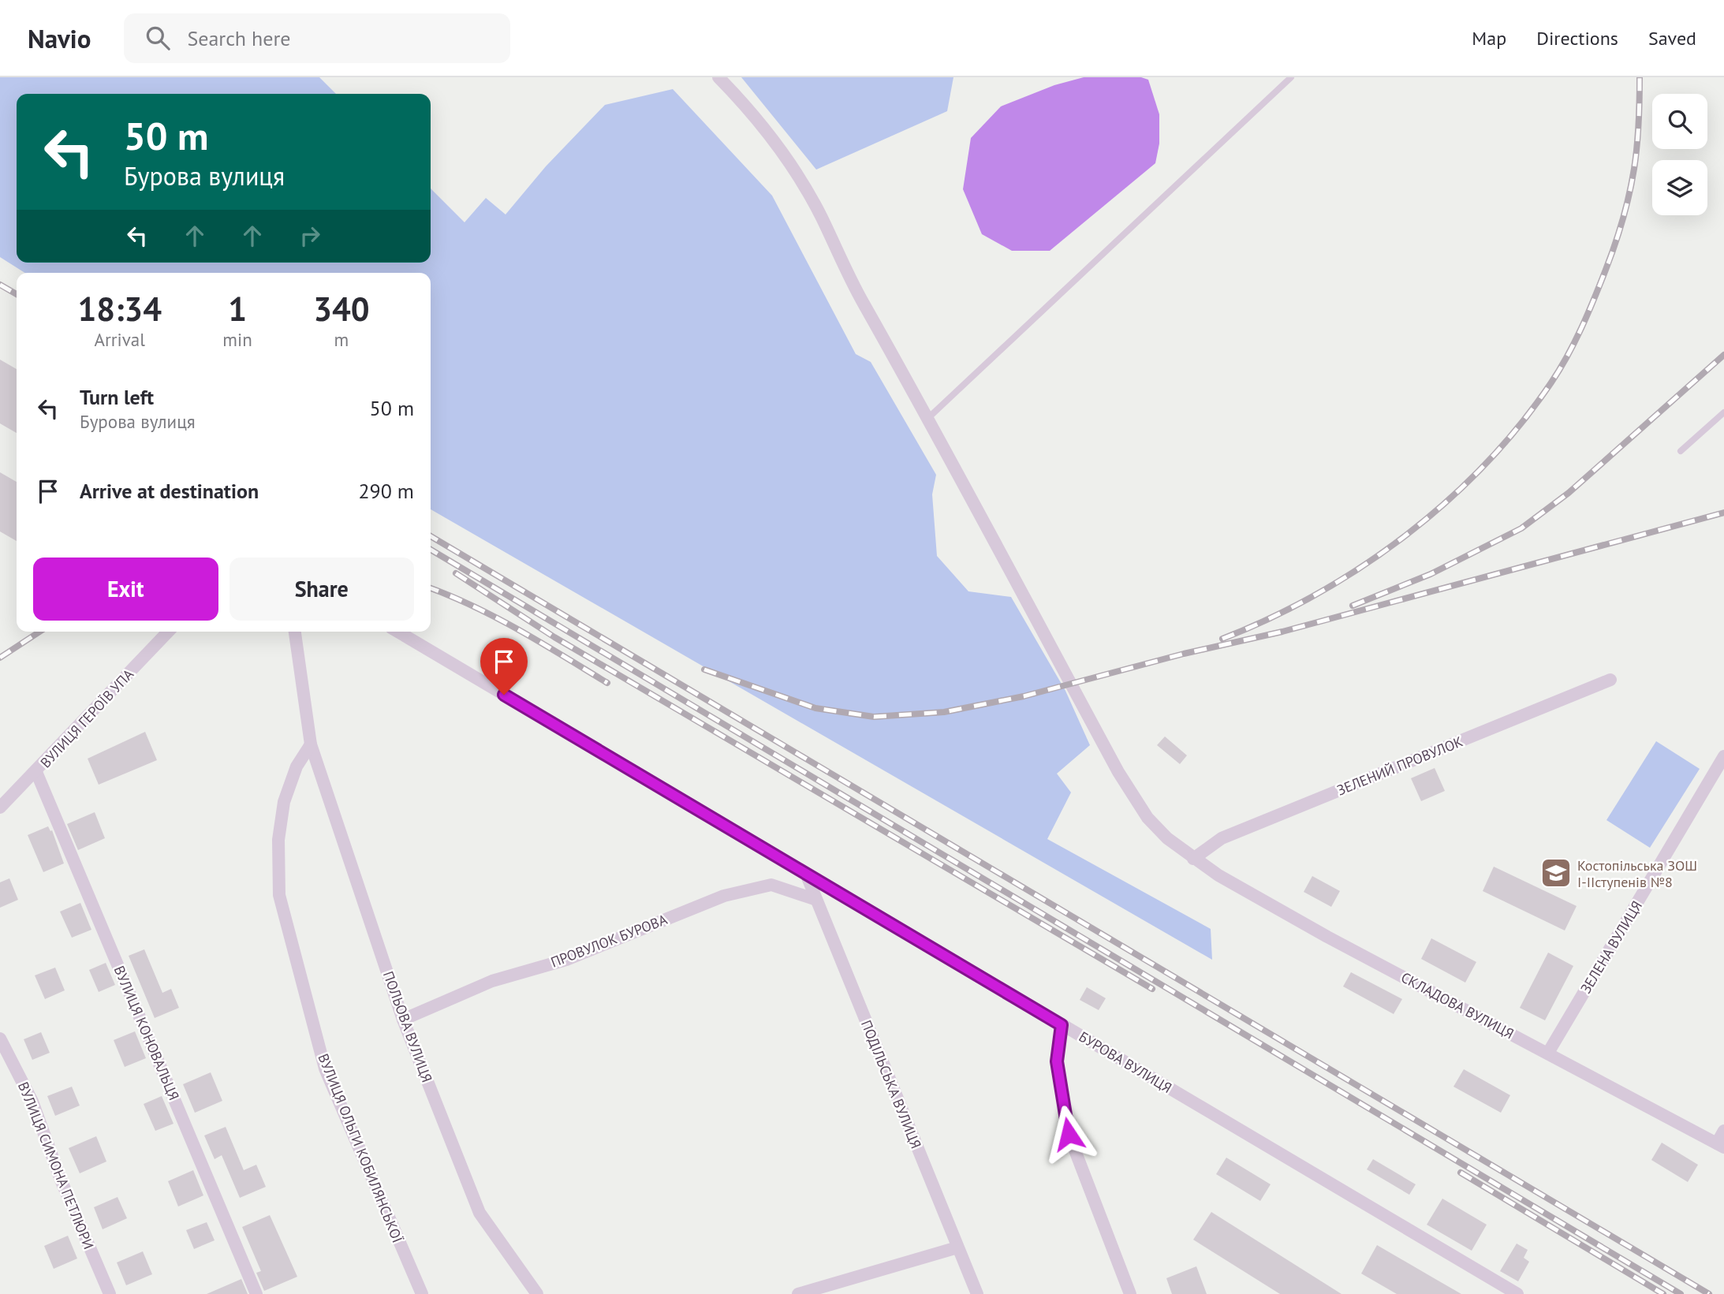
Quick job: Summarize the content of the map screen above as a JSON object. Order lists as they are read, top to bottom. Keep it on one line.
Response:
{"streets":{"street":["ВУЛИЦЯ ГЕРОЇВ УПА","ЗЕЛЕНИЙ ПРОВУЛОК","ПРОВУЛОК БУРОВА","ЗЕЛЕНА ВУЛИЦЯ","СКЛАДОВА ВУЛИЦЯ","ПОЛЬОВА ВУЛИЦЯ","ВУЛИЦЯ КОНОВАЛЬЦЯ","БУРОВА ВУЛИЦЯ","ПОДІЛЬСЬКА ВУЛИЦЯ","ВУЛИЦЯ ОЛЬГИ КОБИЛЯНСЬКОЇ","ВУЛИЦЯ СИМОНА ПЕТЛЮРИ"]},"crossings":[["ВУЛИЦЯ ГЕРОЇВ УПА","ВУЛИЦЯ КОНОВАЛЬЦЯ"],["ЗЕЛЕНИЙ ПРОВУЛОК","СКЛАДОВА ВУЛИЦЯ"],["ПРОВУЛОК БУРОВА","ПОЛЬОВА ВУЛИЦЯ"],["ПРОВУЛОК БУРОВА","ПОДІЛЬСЬКА ВУЛИЦЯ"],["ЗЕЛЕНА ВУЛИЦЯ","СКЛАДОВА ВУЛИЦЯ"],["ПОЛЬОВА ВУЛИЦЯ","ВУЛИЦЯ ОЛЬГИ КОБИЛЯНСЬКОЇ"],["БУРОВА ВУЛИЦЯ","ПОДІЛЬСЬКА ВУЛИЦЯ"]],"places":{"school or university":["Костопільська ЗОШ І-ІІступенів №8"]},"page":{"header":"Navio","search":"Search here","nav":["Map","Directions","Saved"],"turn":["50 m","Бурова вулиця"],"eta":["18:34","Arrival","1","min","340","m"],"list":[{"name":"Turn left","note":"Бурова вулиця","value":"50 m"},{"name":"Arrive at destination","value":"290 m"}],"buttons":["Exit","Share"]}}
